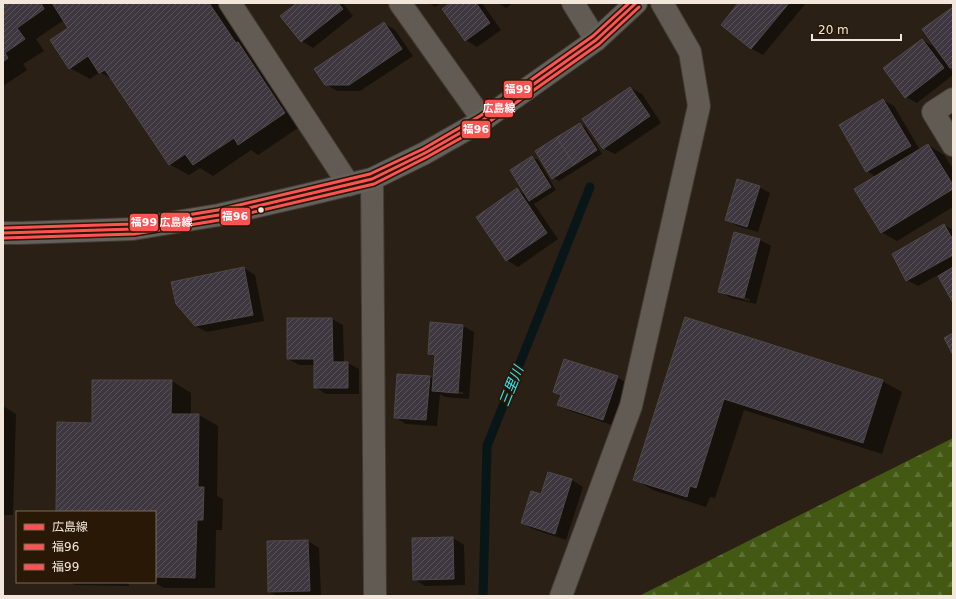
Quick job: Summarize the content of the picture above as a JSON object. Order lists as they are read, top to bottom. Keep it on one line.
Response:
{"water":["三里川"],"lines":["transit line 広島線","transit line 福99","transit line 福96"],"legend":["広島線","福96","福99"],"scale_bar":"20 m"}
